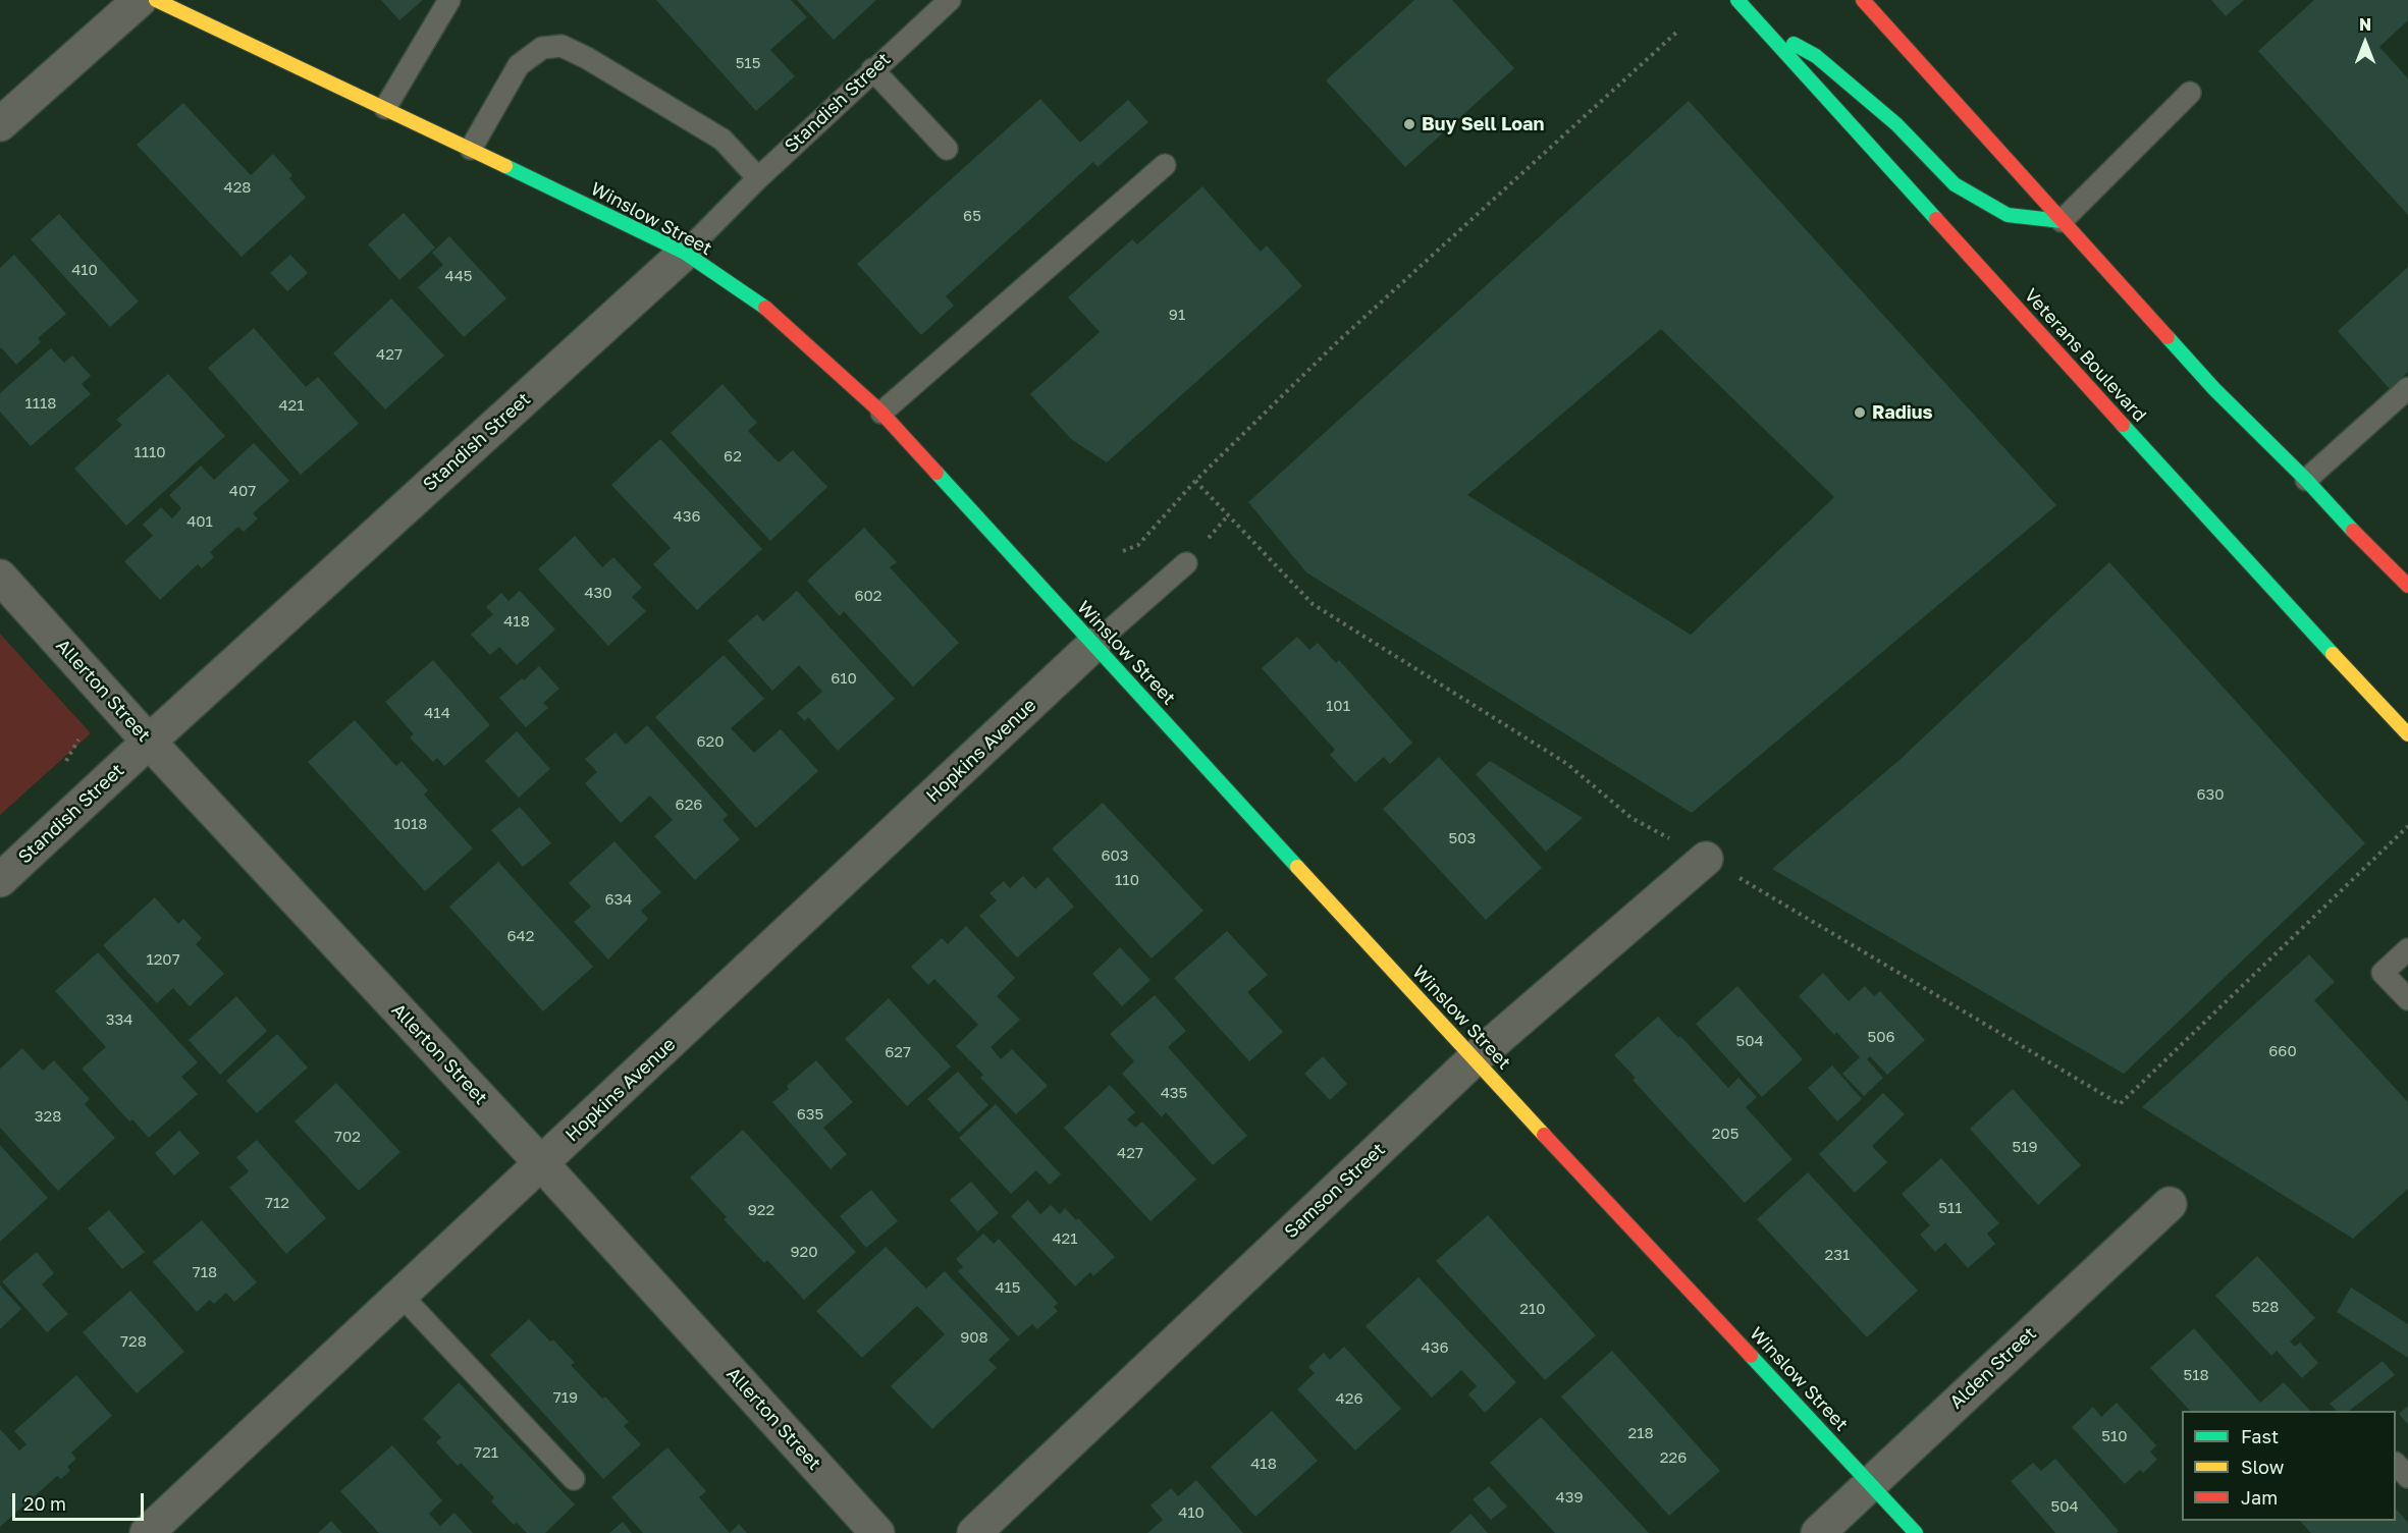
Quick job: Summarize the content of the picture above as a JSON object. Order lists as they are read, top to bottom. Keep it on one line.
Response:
{"streets":{"street":["Standish Street","Winslow Street","Veterans Boulevard","Allerton Street","Hopkins Avenue","Samson Street","Alden Street"]},"crossings":[["Standish Street","Winslow Street"],["Standish Street","Allerton Street"],["Winslow Street","Hopkins Avenue"],["Winslow Street","Samson Street"],["Winslow Street","Alden Street"],["Allerton Street","Hopkins Avenue"]],"places":["Buy Sell Loan","Radius"],"house_numbers":["515","428","65","410","445","91","427","1118","421","1110","62","407","436","401","430","602","418","610","101","414","620","630","626","1018","503","603","110","634","642","1207","334","506","504","660","627","435","635","328","205","702","519","427","712","511","922","421","920","231","718","415","528","210","908","728","436","518","719","426","218","510","721","226","418","439","504","410"],"legend":["Fast","Slow","Jam"],"scale_bar":"20 m","north":"top"}
